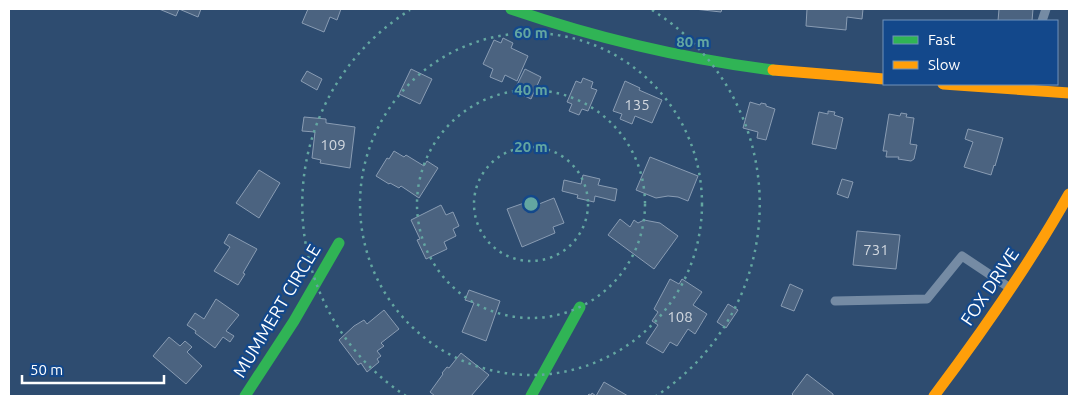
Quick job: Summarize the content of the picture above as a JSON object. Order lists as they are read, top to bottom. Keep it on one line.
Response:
{"streets":{"street":["FOX DRIVE","MUMMERT CIRCLE"]},"house_numbers":["135","109","731","108"],"legend":["Fast","Slow"],"scale_bar":"50 m","rings":["60 m","80 m","40 m","20 m"]}
